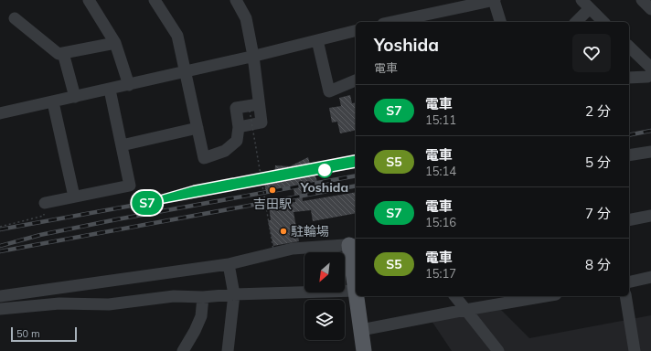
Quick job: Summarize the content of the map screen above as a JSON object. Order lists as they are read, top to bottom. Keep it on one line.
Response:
{"places":["Yoshida","吉田駅","駐輪場"],"scale_bar":"50 m","north":"bottom left","page":{"on_map":"S7","heading":["Yoshida","電車"],"list":[{"mark":"S7","name":"電車","note":"15:11","value":"2 分"},{"mark":"S5","name":"電車","note":"15:14","value":"5 分"},{"mark":"S7","name":"電車","note":"15:16","value":"7 分"},{"mark":"S5","name":"電車","note":"15:17","value":"8 分"}],"scale":"50 m"}}
